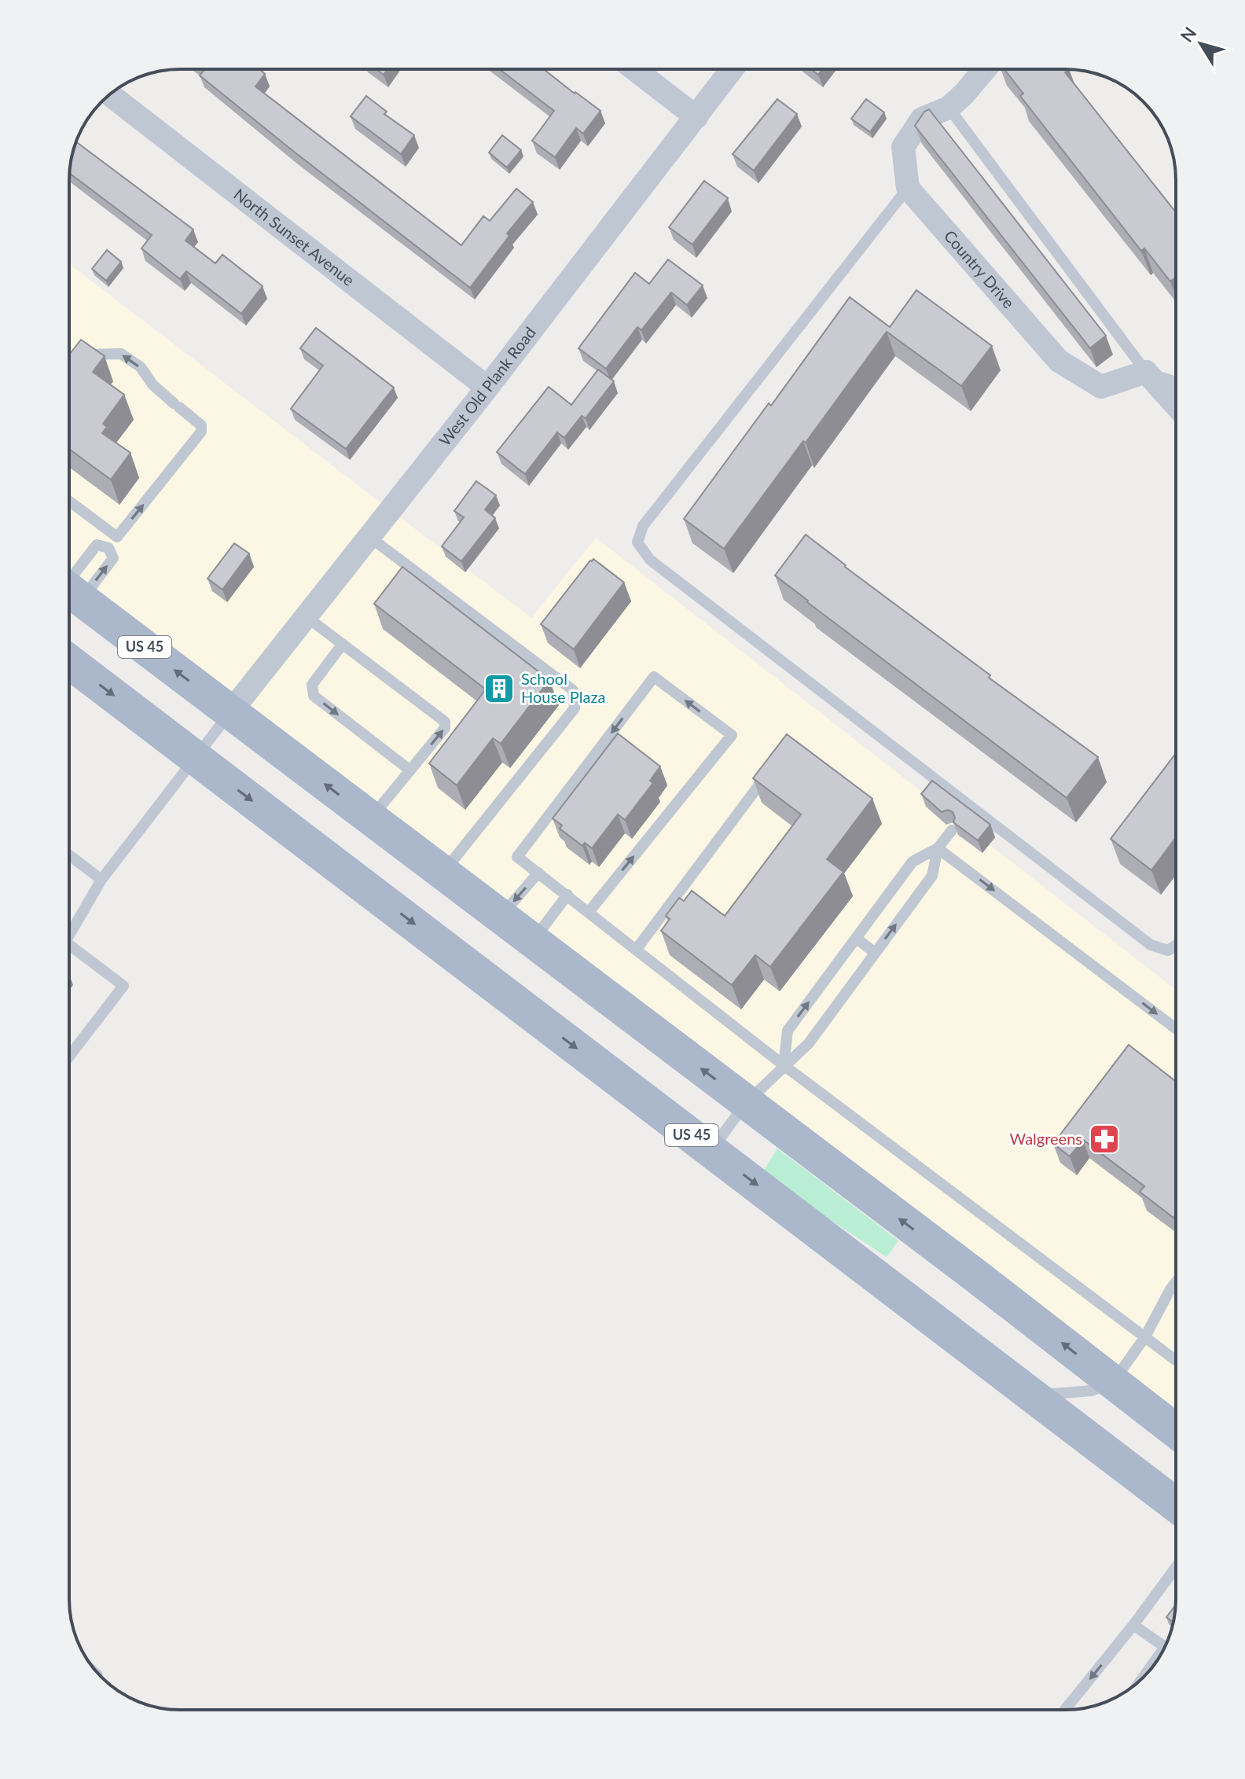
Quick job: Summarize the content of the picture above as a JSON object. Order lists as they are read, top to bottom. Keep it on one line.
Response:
{"streets":{"main road":["US 45"],"street":["North Sunset Avenue","Country Drive","West Old Plank Road"]},"crossings":[["North Sunset Avenue","West Old Plank Road"],["West Old Plank Road","US 45"]],"places":{"building":["School House Plaza"],"pharmacy":["Walgreens"]},"north":"top left"}
